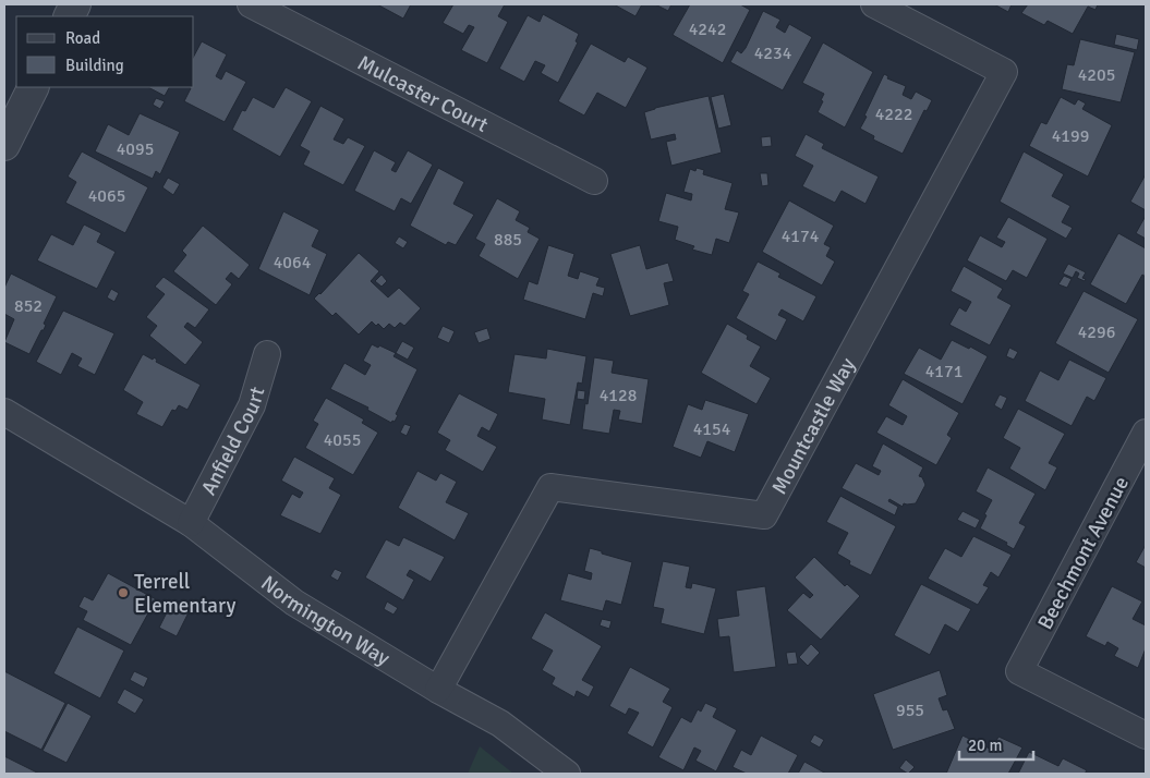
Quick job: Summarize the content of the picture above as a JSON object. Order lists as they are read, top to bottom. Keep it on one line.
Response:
{"streets":{"street":["Mulcaster Court","Mountcastle Way","Anfield Court","Beechmont Avenue","Normington Way"]},"crossings":[["Mountcastle Way","Normington Way"],["Anfield Court","Normington Way"]],"places":["Terrell Elementary"],"house_numbers":["4242","4234","4205","4222","4199","4095","4065","4174","885","4064","852","4296","4171","4128","4154","4055","955"],"legend":["Road","Building"],"scale_bar":"20 m"}
